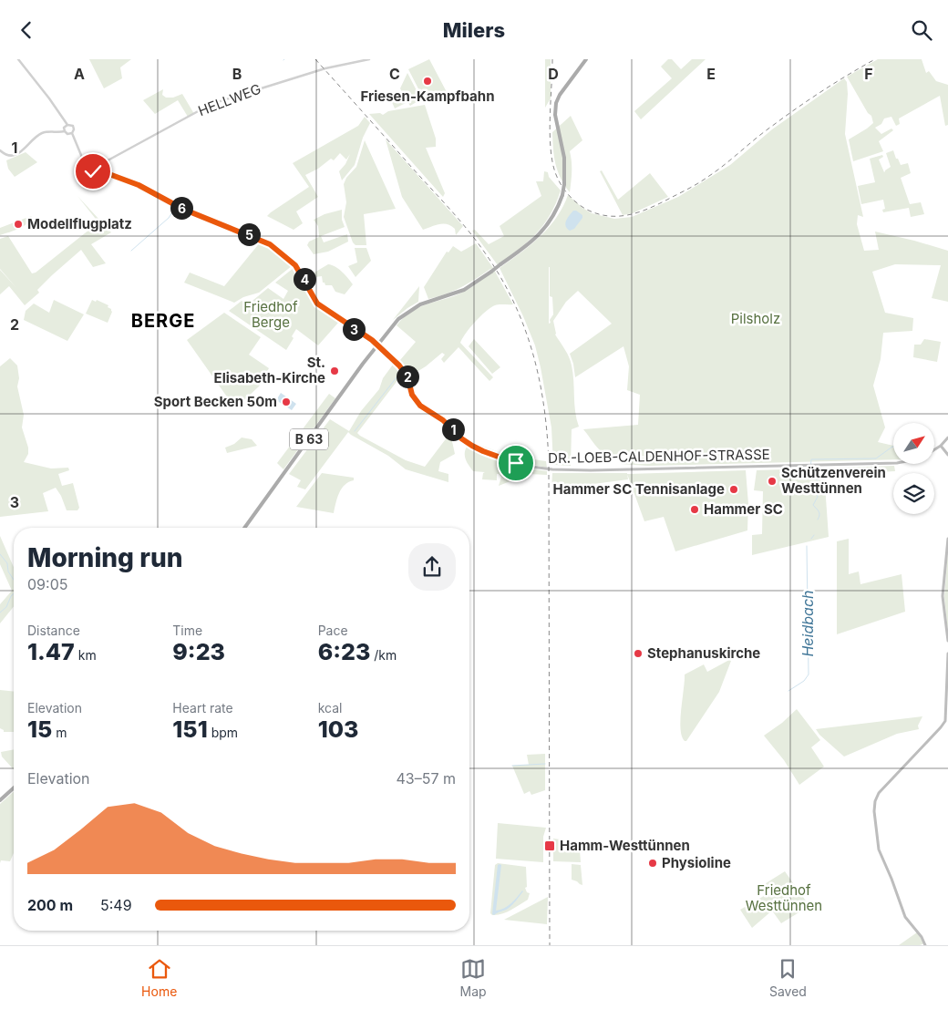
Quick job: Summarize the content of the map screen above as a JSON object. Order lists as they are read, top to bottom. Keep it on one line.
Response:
{"streets":{"main road":["B 63","DR.-LOEB-CALDENHOF-STRASSE"],"street":["HELLWEG"]},"crossings":[["B 63","DR.-LOEB-CALDENHOF-STRASSE"]],"districts":["BERGE"],"water":["Heidbach"],"parks":["Friedhof Berge","Pilsholz","Friedhof Westtünnen"],"places":{"other":["Friesen-Kampfbahn","Modellflugplatz","St. Elisabeth-Kirche","Sport Becken 50m","Schützenverein Westtünnen","Hammer SC Tennisanlage","Hammer SC","Stephanuskirche","Physioline"],"transit":["Hamm-Westtünnen"]},"north":"top right","page":{"header":"Milers","pins":["6","5","4","3","2","1"],"heading":["Morning run","09:05"],"stats":[["Distance","1.47 km"],["Time","9:23"],["Pace","6:23 /km"],["Elevation","15 m"],["Heart rate","151 bpm"],["kcal","103"]],"chart":["Elevation","43–57 m"],"list":[{"name":"200 m","note":"5:49"}],"tabs":["Home","Map","Saved"]},"grid":{"columns":["A","B","C","D","E","F"],"rows":["1","2","3"]}}
